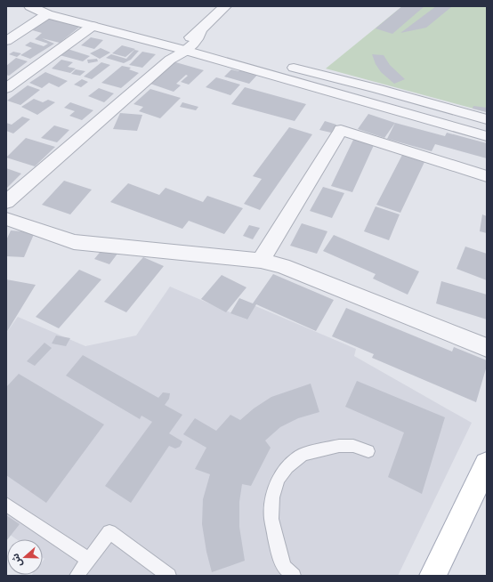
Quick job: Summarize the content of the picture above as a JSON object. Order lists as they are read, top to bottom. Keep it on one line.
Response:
{"north":"left"}
